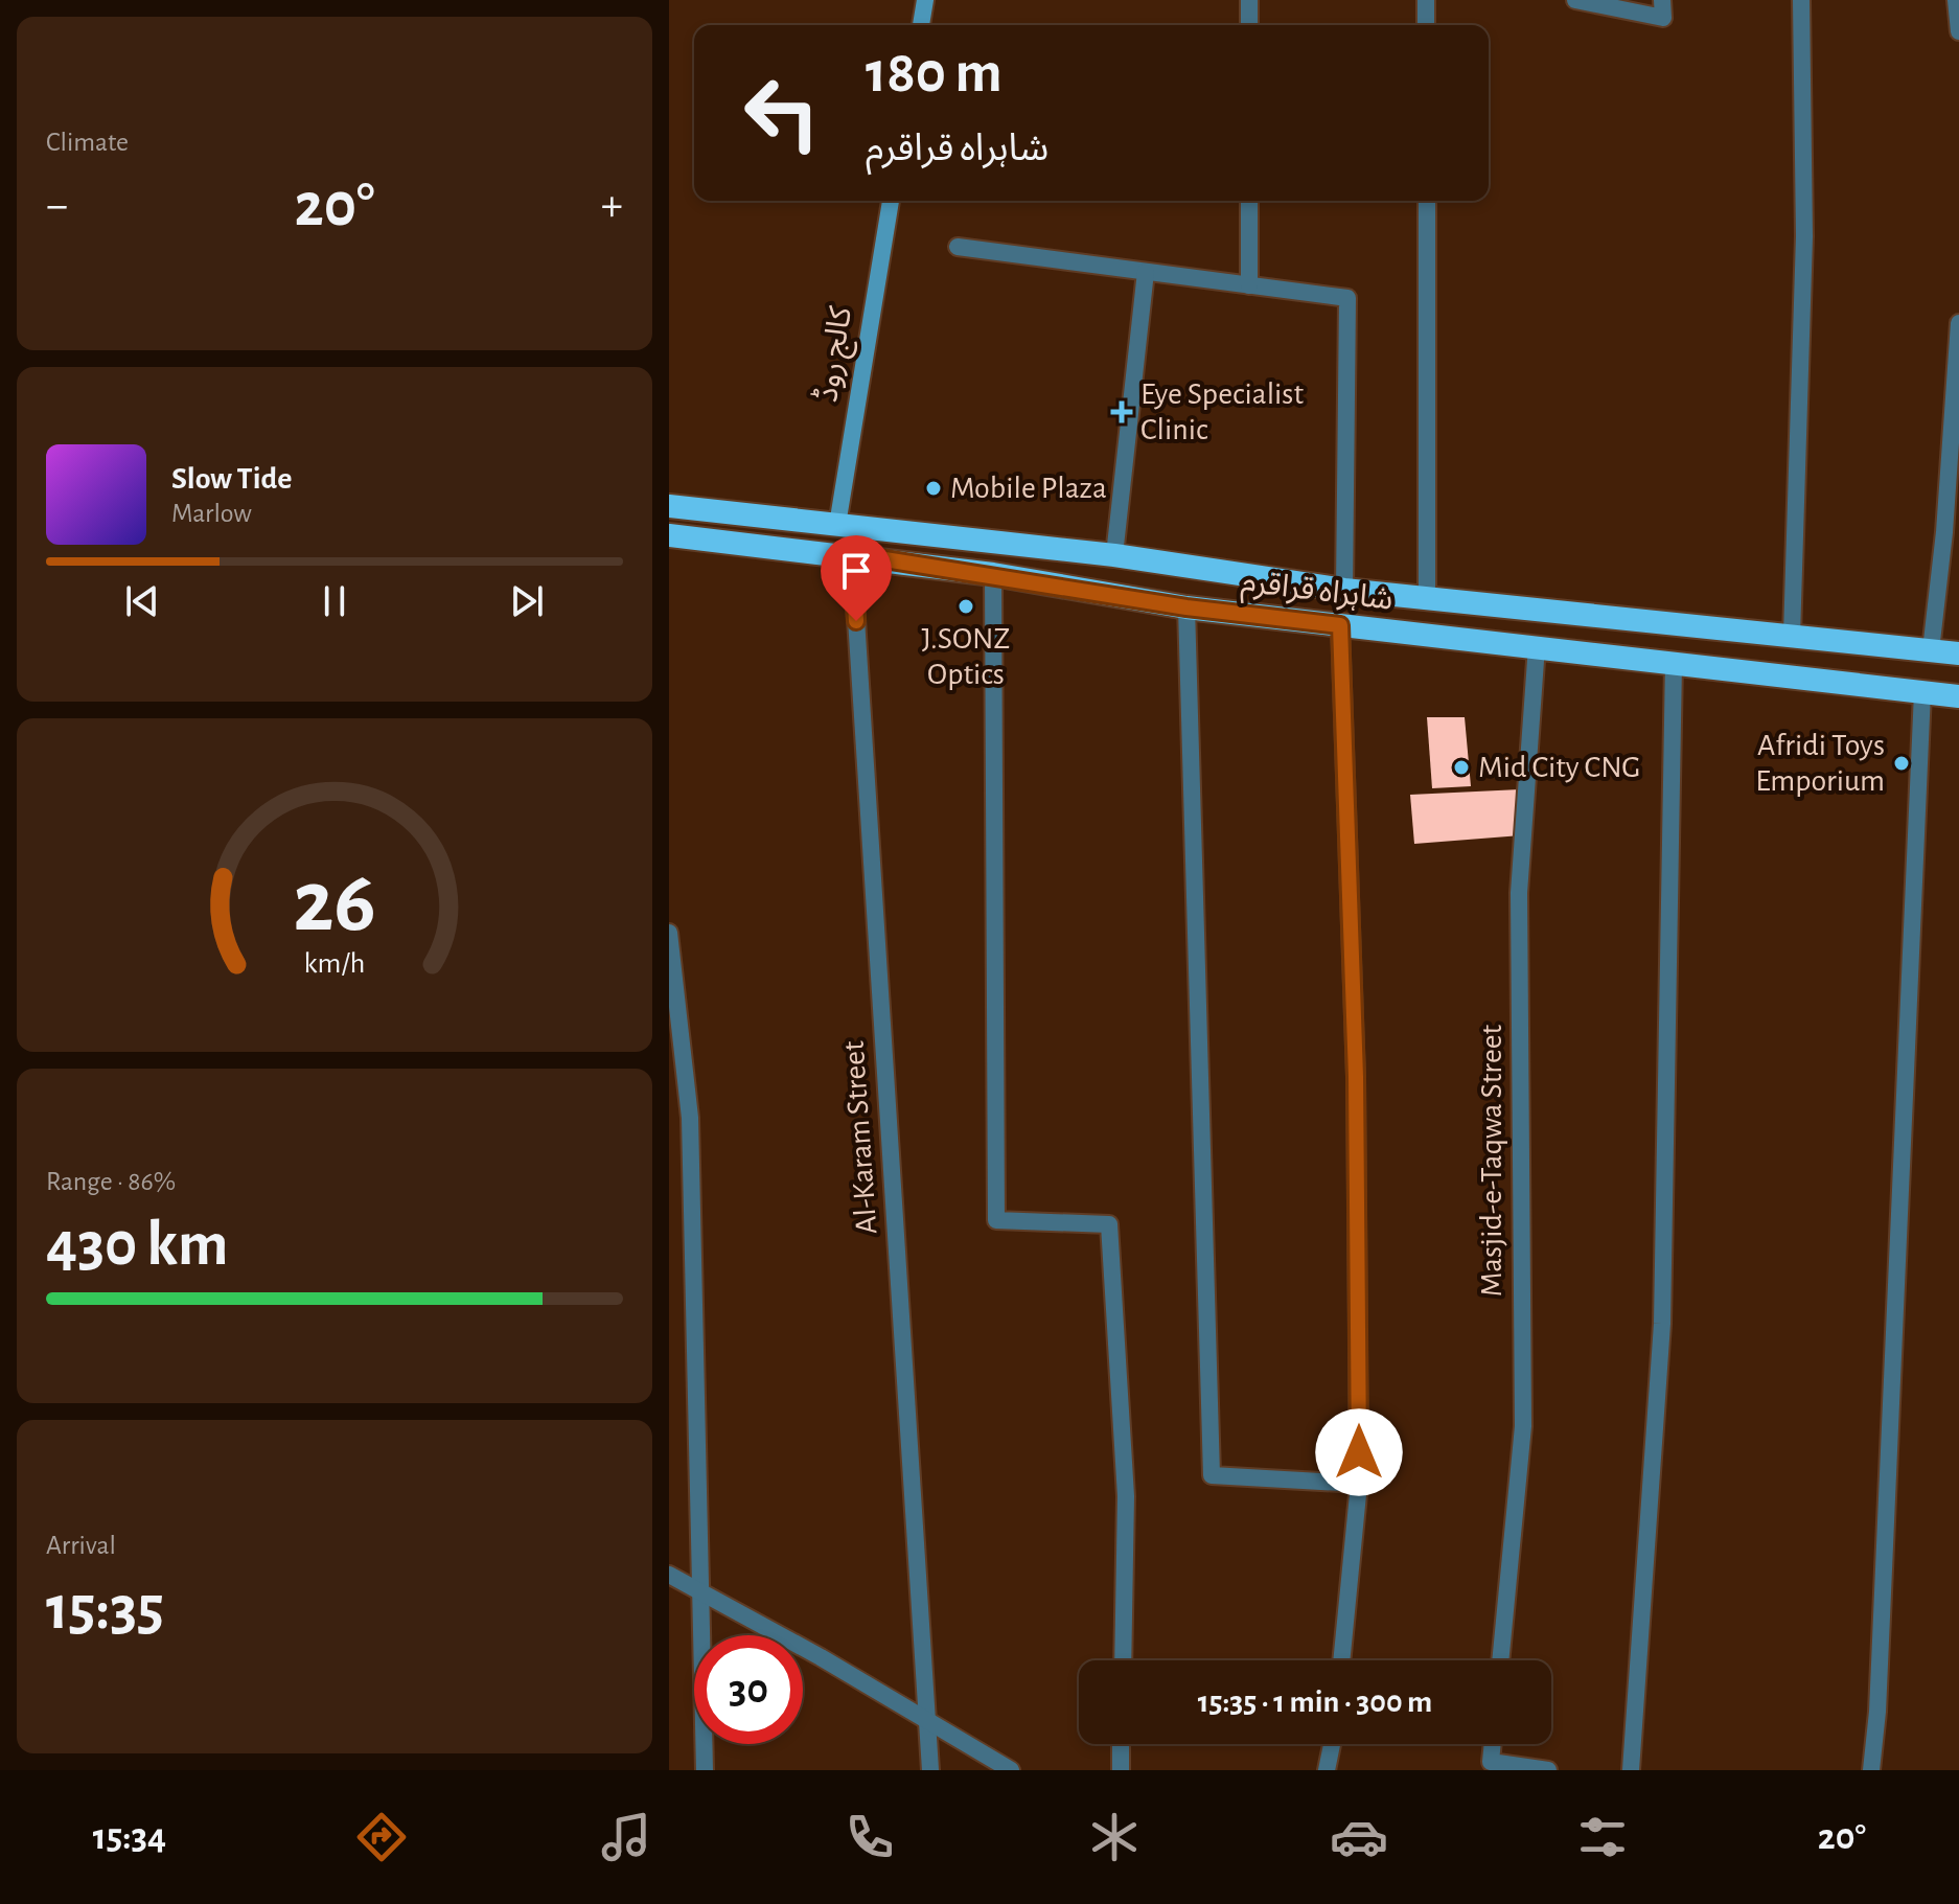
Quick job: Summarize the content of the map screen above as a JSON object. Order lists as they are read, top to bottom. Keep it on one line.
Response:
{"streets":{"highway":["شاہراہ قراقرم"],"main road":["کالج روڈ"],"street":["Al-Karam Street","Masjid-e-Taqwa Street"]},"crossings":[["کالج روڈ","شاہراہ قراقرم"],["شاہراہ قراقرم","Al-Karam Street"],["شاہراہ قراقرم","Masjid-e-Taqwa Street"]],"places":{"health":["Eye Specialist Clinic"],"other":["Mobile Plaza","J.SONZ Optics","Afridi Toys Emporium","Mid City CNG"]},"page":{"tile":["Climate",["Range · 86%","430 km"],["Arrival","15:35"]],"turn":["180 m","شاہراہ قراقرم"],"heat":["−","20°","+"],"song":["Slow Tide","Marlow"],"limit":"30","trip":"15:35 · 1 min · 300 m","tabs":["15:34","20°"],"gauge":["26","km/h"]}}
